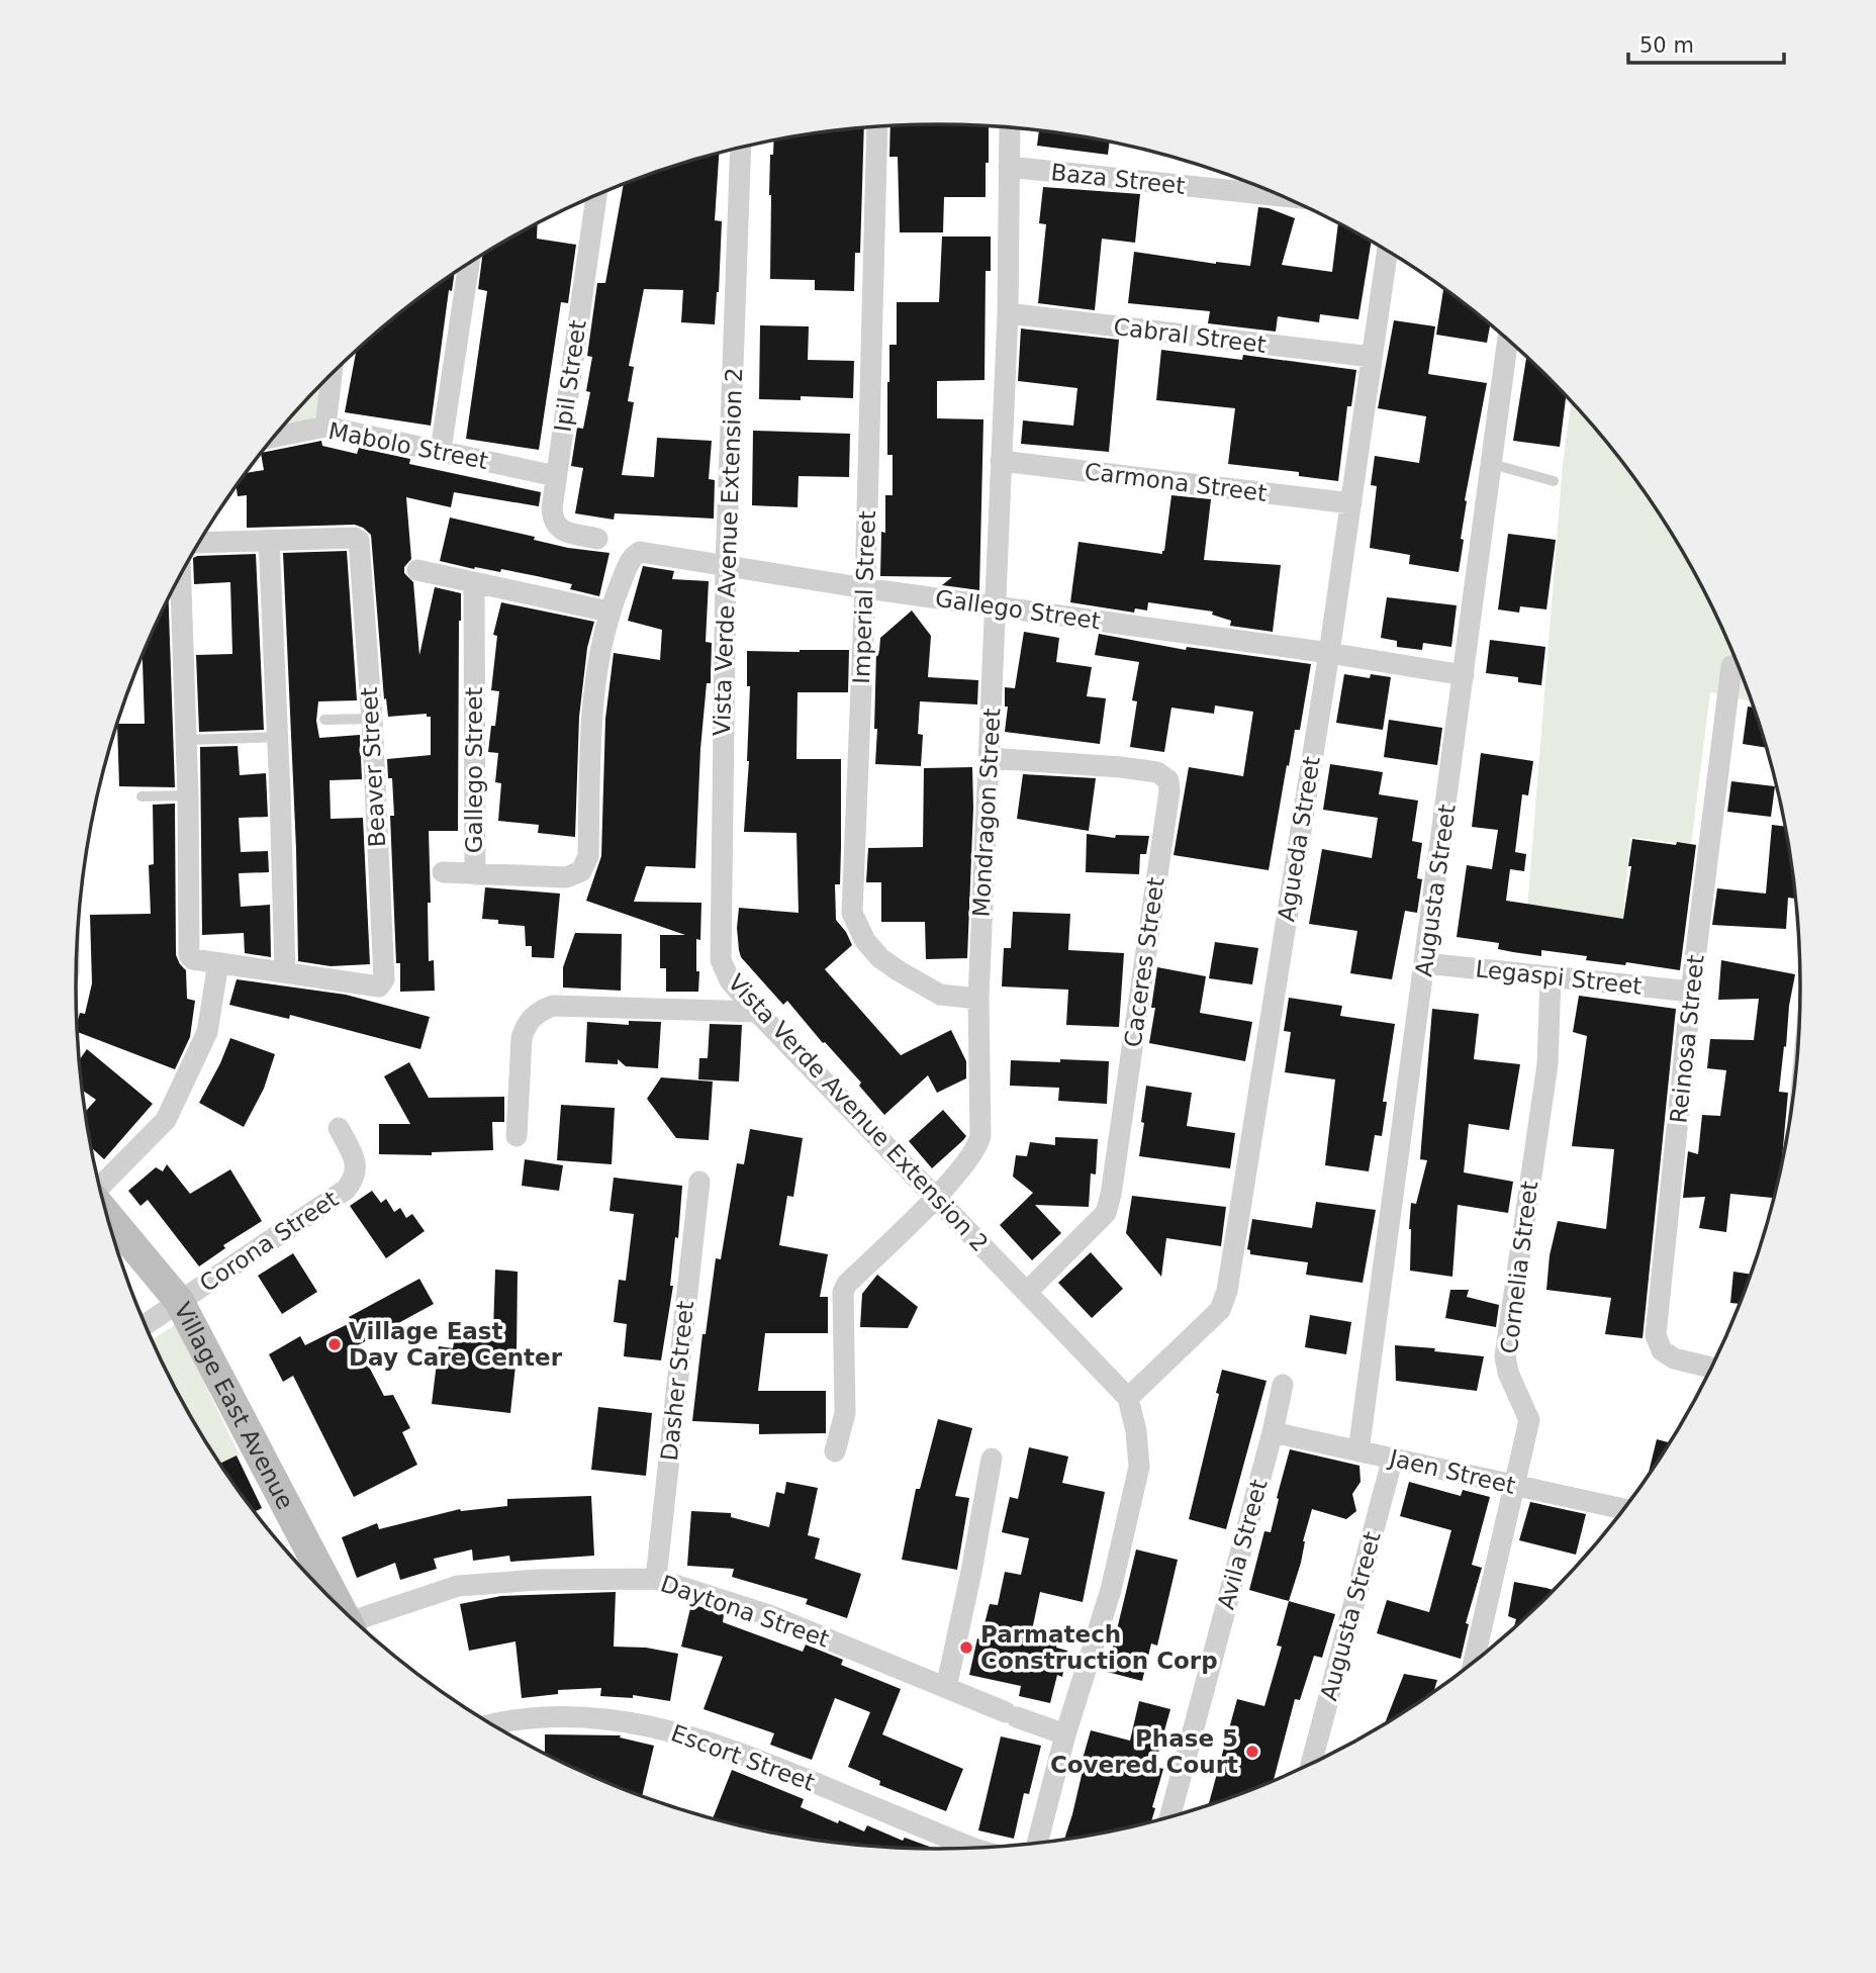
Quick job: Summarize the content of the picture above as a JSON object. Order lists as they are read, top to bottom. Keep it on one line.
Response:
{"streets":{"street":["Baza Street","Cabral Street","Ipil Street","Mabolo Street","Carmona Street","Vista Verde Avenue Extension 2","Imperial Street","Gallego Street","Beaver Street","Mondragon Street","Agueda Street","Augusta Street","Caceres Street","Legaspi Street","Reinosa Street","Corona Street","Cornelia Street","Dasher Street","Village East Avenue","Jaen Street","Avila Street","Daytona Street","Escort Street"]},"crossings":[["Baza Street","Mondragon Street"],["Cabral Street","Mondragon Street"],["Cabral Street","Agueda Street"],["Ipil Street","Mabolo Street"],["Carmona Street","Mondragon Street"],["Carmona Street","Agueda Street"],["Vista Verde Avenue Extension 2","Gallego Street"],["Vista Verde Avenue Extension 2","Mondragon Street"],["Vista Verde Avenue Extension 2","Agueda Street"],["Vista Verde Avenue Extension 2","Caceres Street"],["Imperial Street","Gallego Street"],["Imperial Street","Mondragon Street"],["Gallego Street","Mondragon Street"],["Gallego Street","Agueda Street"],["Gallego Street","Augusta Street"],["Mondragon Street","Caceres Street"],["Augusta Street","Legaspi Street"],["Augusta Street","Jaen Street"],["Legaspi Street","Reinosa Street"],["Legaspi Street","Cornelia Street"],["Corona Street","Village East Avenue"],["Cornelia Street","Jaen Street"],["Dasher Street","Daytona Street"],["Jaen Street","Avila Street"]],"places":["Village East Day Care Center","Parmatech Construction Corp","Phase 5 Covered Court"],"scale_bar":"50 m"}
